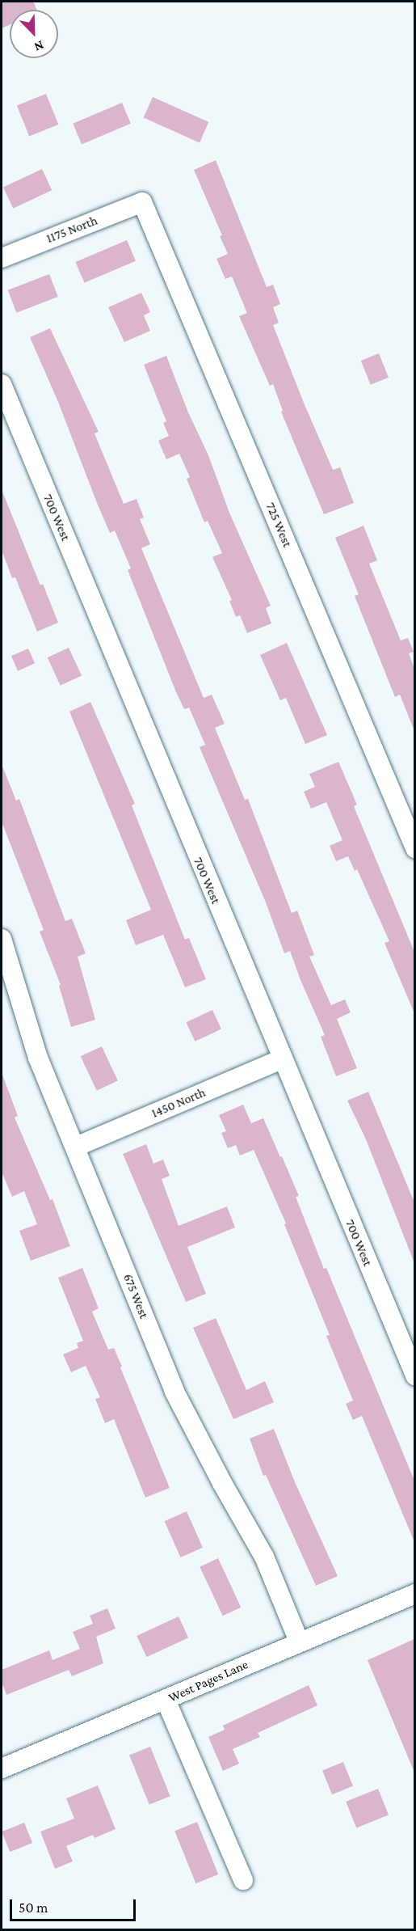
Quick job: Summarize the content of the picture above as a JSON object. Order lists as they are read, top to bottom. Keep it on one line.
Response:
{"streets":{"street":["1175 North","700 West","725 West","1450 North","675 West","West Pages Lane"]},"crossings":[["1175 North","725 West"],["700 West","1450 North"],["1450 North","675 West"],["675 West","West Pages Lane"]],"scale_bar":"50 m","north":"bottom right"}
